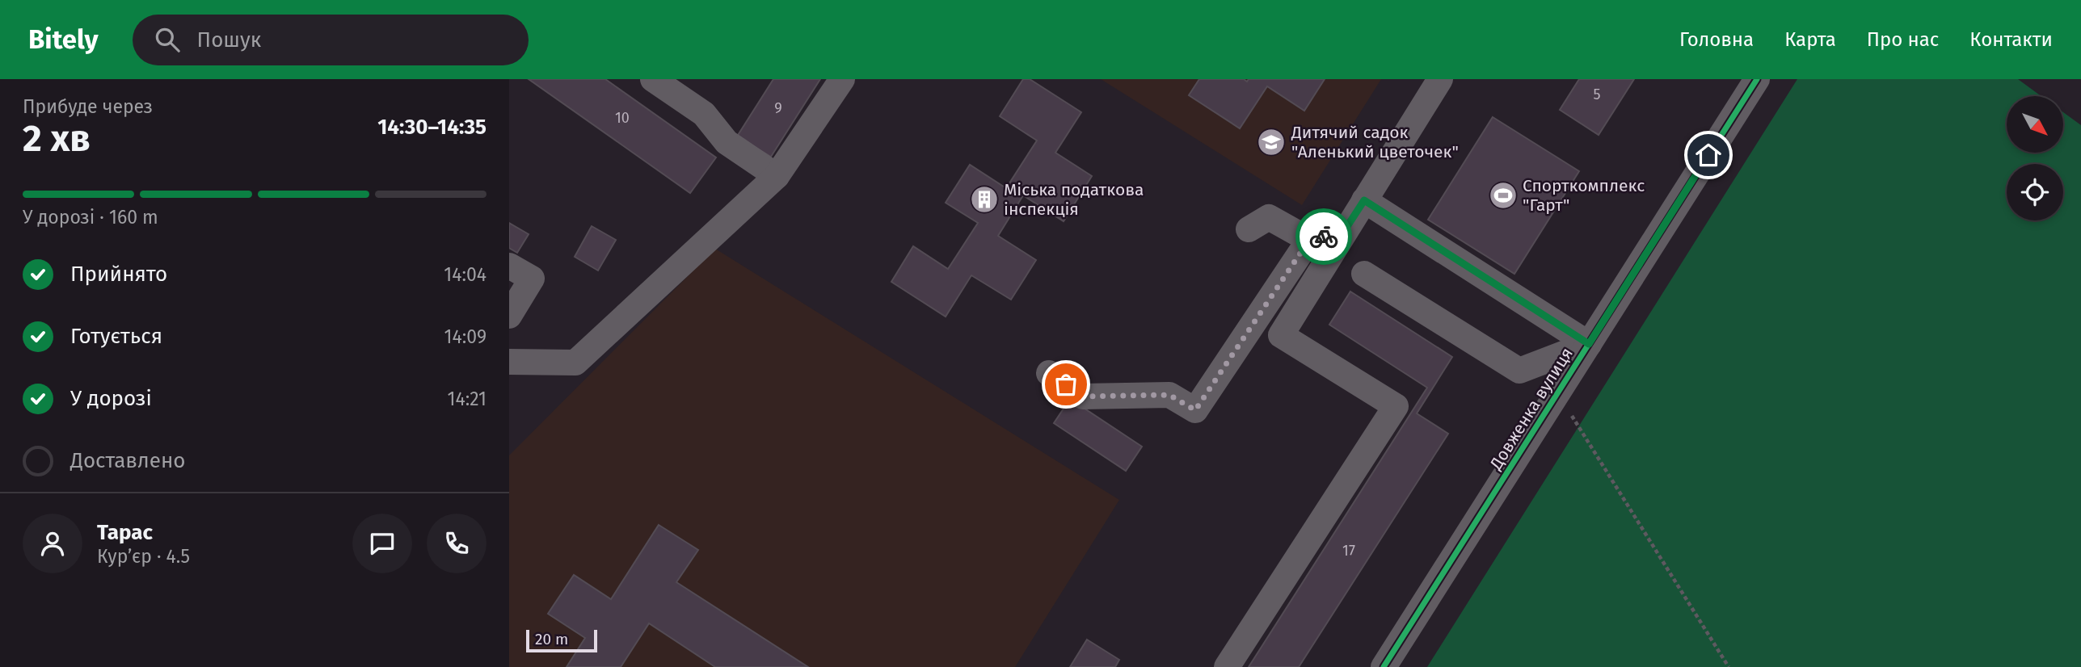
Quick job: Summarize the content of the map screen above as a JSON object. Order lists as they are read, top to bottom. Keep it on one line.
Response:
{"streets":{"street":["Довженка вулиця"]},"places":{"school or university":["Дитячий садок \"Аленький цветочек\""],"sports":["Спорткомплекс \"Гарт\""],"building":["Міська податкова інспекція"]},"house_numbers":["5","9","10","17"],"scale_bar":"20 m","north":"bottom right","page":{"header":"Bitely","search":"Пошук","nav":["Головна","Карта","Про нас","Контакти"],"heading":["2 хв","Прибуде через","14:30–14:35"],"panel":["Тарас","Кур’єр · 4.5"],"bar":"У дорозі · 160 m","list":[["Прийнято","14:04"],["Готується","14:09"],["У дорозі","14:21"],"Доставлено"],"scale":"20 m"}}
